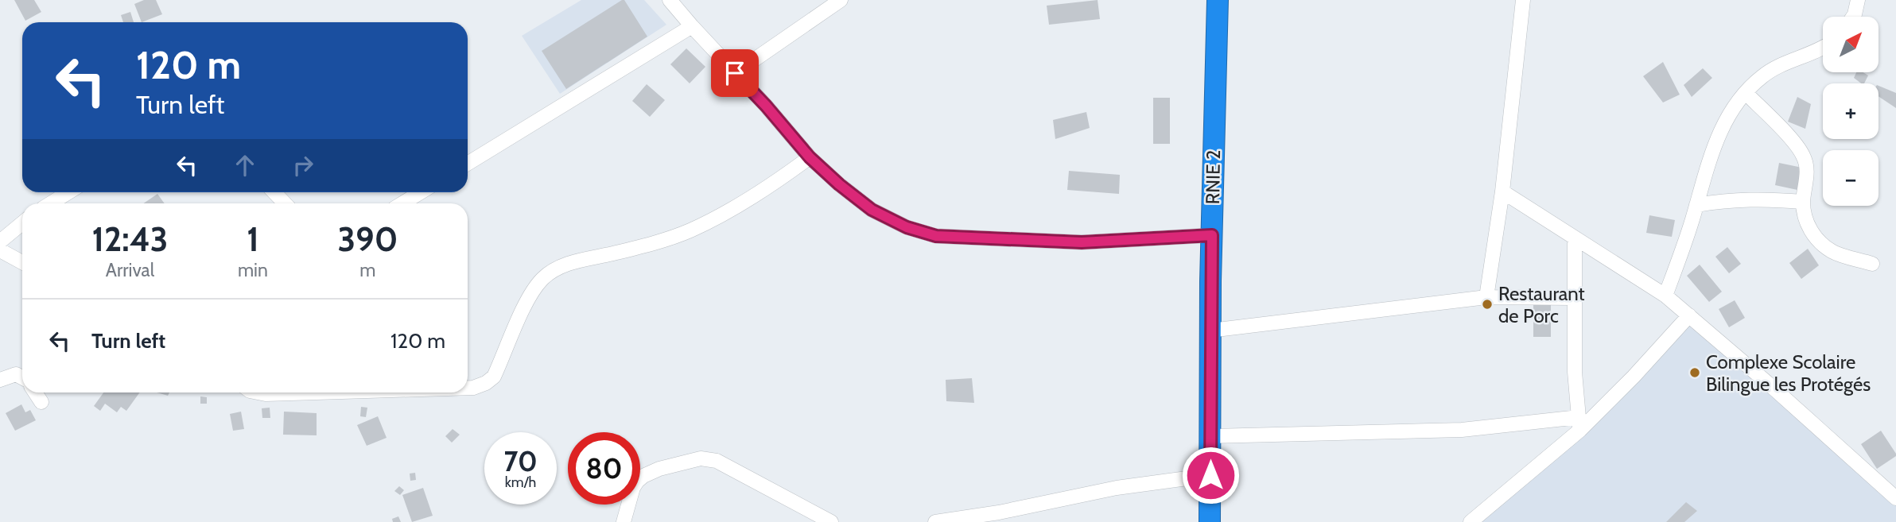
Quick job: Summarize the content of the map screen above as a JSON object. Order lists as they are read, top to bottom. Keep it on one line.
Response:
{"streets":{"highway":["RNIE 2"]},"places":["Restaurant de Porc","Complexe Scolaire Bilingue les Protégés"],"north":"top right","page":{"map_buttons":["+","−"],"turn":["120 m","Turn left"],"eta":["12:43","Arrival","1","min","390","m"],"list":[{"name":"Turn left","value":"120 m"}],"speed":"70 km/h","limit":"80"}}
